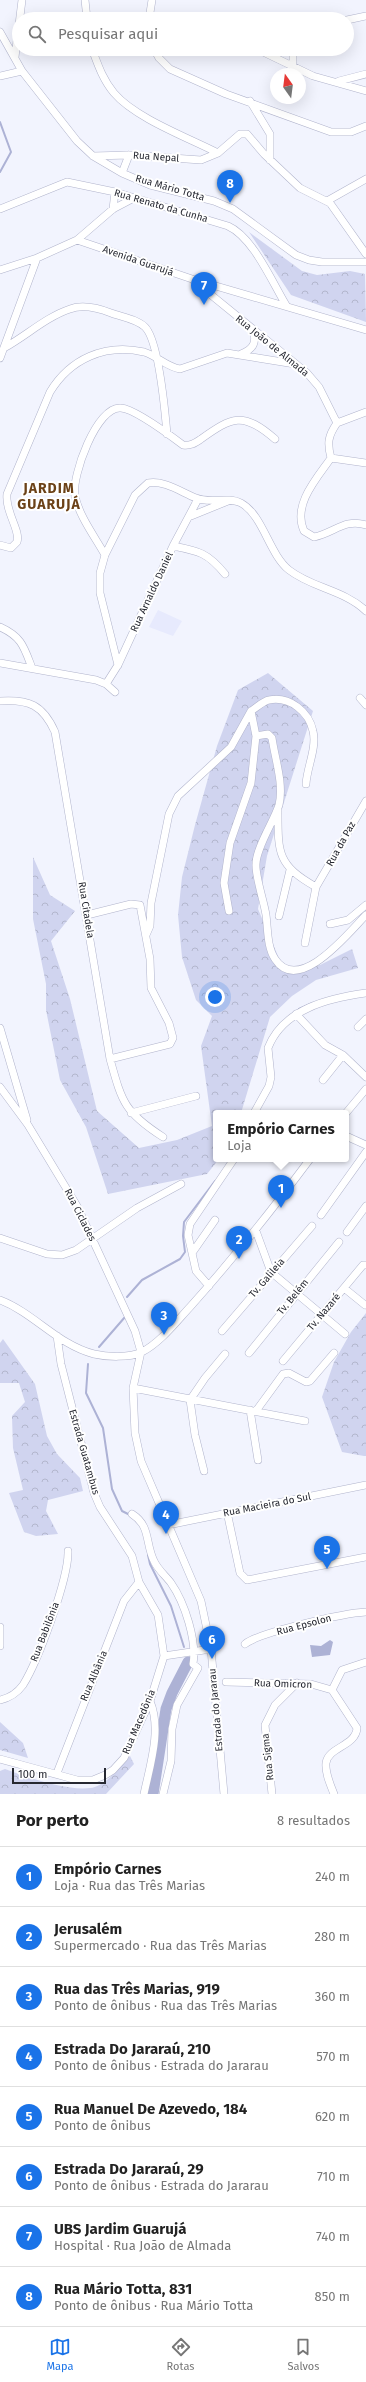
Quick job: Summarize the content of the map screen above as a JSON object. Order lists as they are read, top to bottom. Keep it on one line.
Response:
{"streets":{"street":["Rua Nepal","Rua Mário Totta","Rua Renato da Cunha","Avenida Guarujá","Rua João de Almada","Rua Arnaldo Daniel","Rua da Paz","Rua Citadela","Rua Ciclades","Tv. Galileia","Tv. Belém","Tv. Nazaré","Estrada Guatambus","Rua Macieira do Sul","Rua Epsolon","Rua Babilônia","Rua Albânia","Rua Omicron","Estrada do Jararau","Rua Macedônia","Rua Sigma"]},"crossings":[["Rua Nepal","Rua Mário Totta"],["Rua Renato da Cunha","Avenida Guarujá"],["Avenida Guarujá","Rua João de Almada"],["Rua Ciclades","Estrada do Jararau"],["Estrada Guatambus","Rua Albânia"],["Estrada Guatambus","Rua Macedônia"],["Rua Macieira do Sul","Estrada do Jararau"],["Rua Albânia","Rua Macedônia"],["Rua Omicron","Rua Sigma"]],"districts":["JARDIM GUARUJÁ"],"scale_bar":"100 m","north":"top","page":{"search":"Pesquisar aqui","pins":["8","7","1","2","3","4","5","6"],"popup":["Empório Carnes","Loja"],"scale":"100 m","heading":["Por perto","8 resultados"],"list":[{"mark":"1","name":"Empório Carnes","note":"Loja · Rua das Três Marias","value":"240 m"},{"mark":"2","name":"Jerusalém","note":"Supermercado · Rua das Três Marias","value":"280 m"},{"mark":"3","name":"Rua das Três Marias, 919","note":"Ponto de ônibus · Rua das Três Marias","value":"360 m"},{"mark":"4","name":"Estrada Do Jararaú, 210","note":"Ponto de ônibus · Estrada do Jararau","value":"570 m"},{"mark":"5","name":"Rua Manuel De Azevedo, 184","note":"Ponto de ônibus","value":"620 m"},{"mark":"6","name":"Estrada Do Jararaú, 29","note":"Ponto de ônibus · Estrada do Jararau","value":"710 m"},{"mark":"7","name":"UBS Jardim Guarujá","note":"Hospital · Rua João de Almada","value":"740 m"},{"mark":"8","name":"Rua Mário Totta, 831","note":"Ponto de ônibus · Rua Mário Totta","value":"850 m"}],"nav":["Mapa","Rotas","Salvos"]}}
